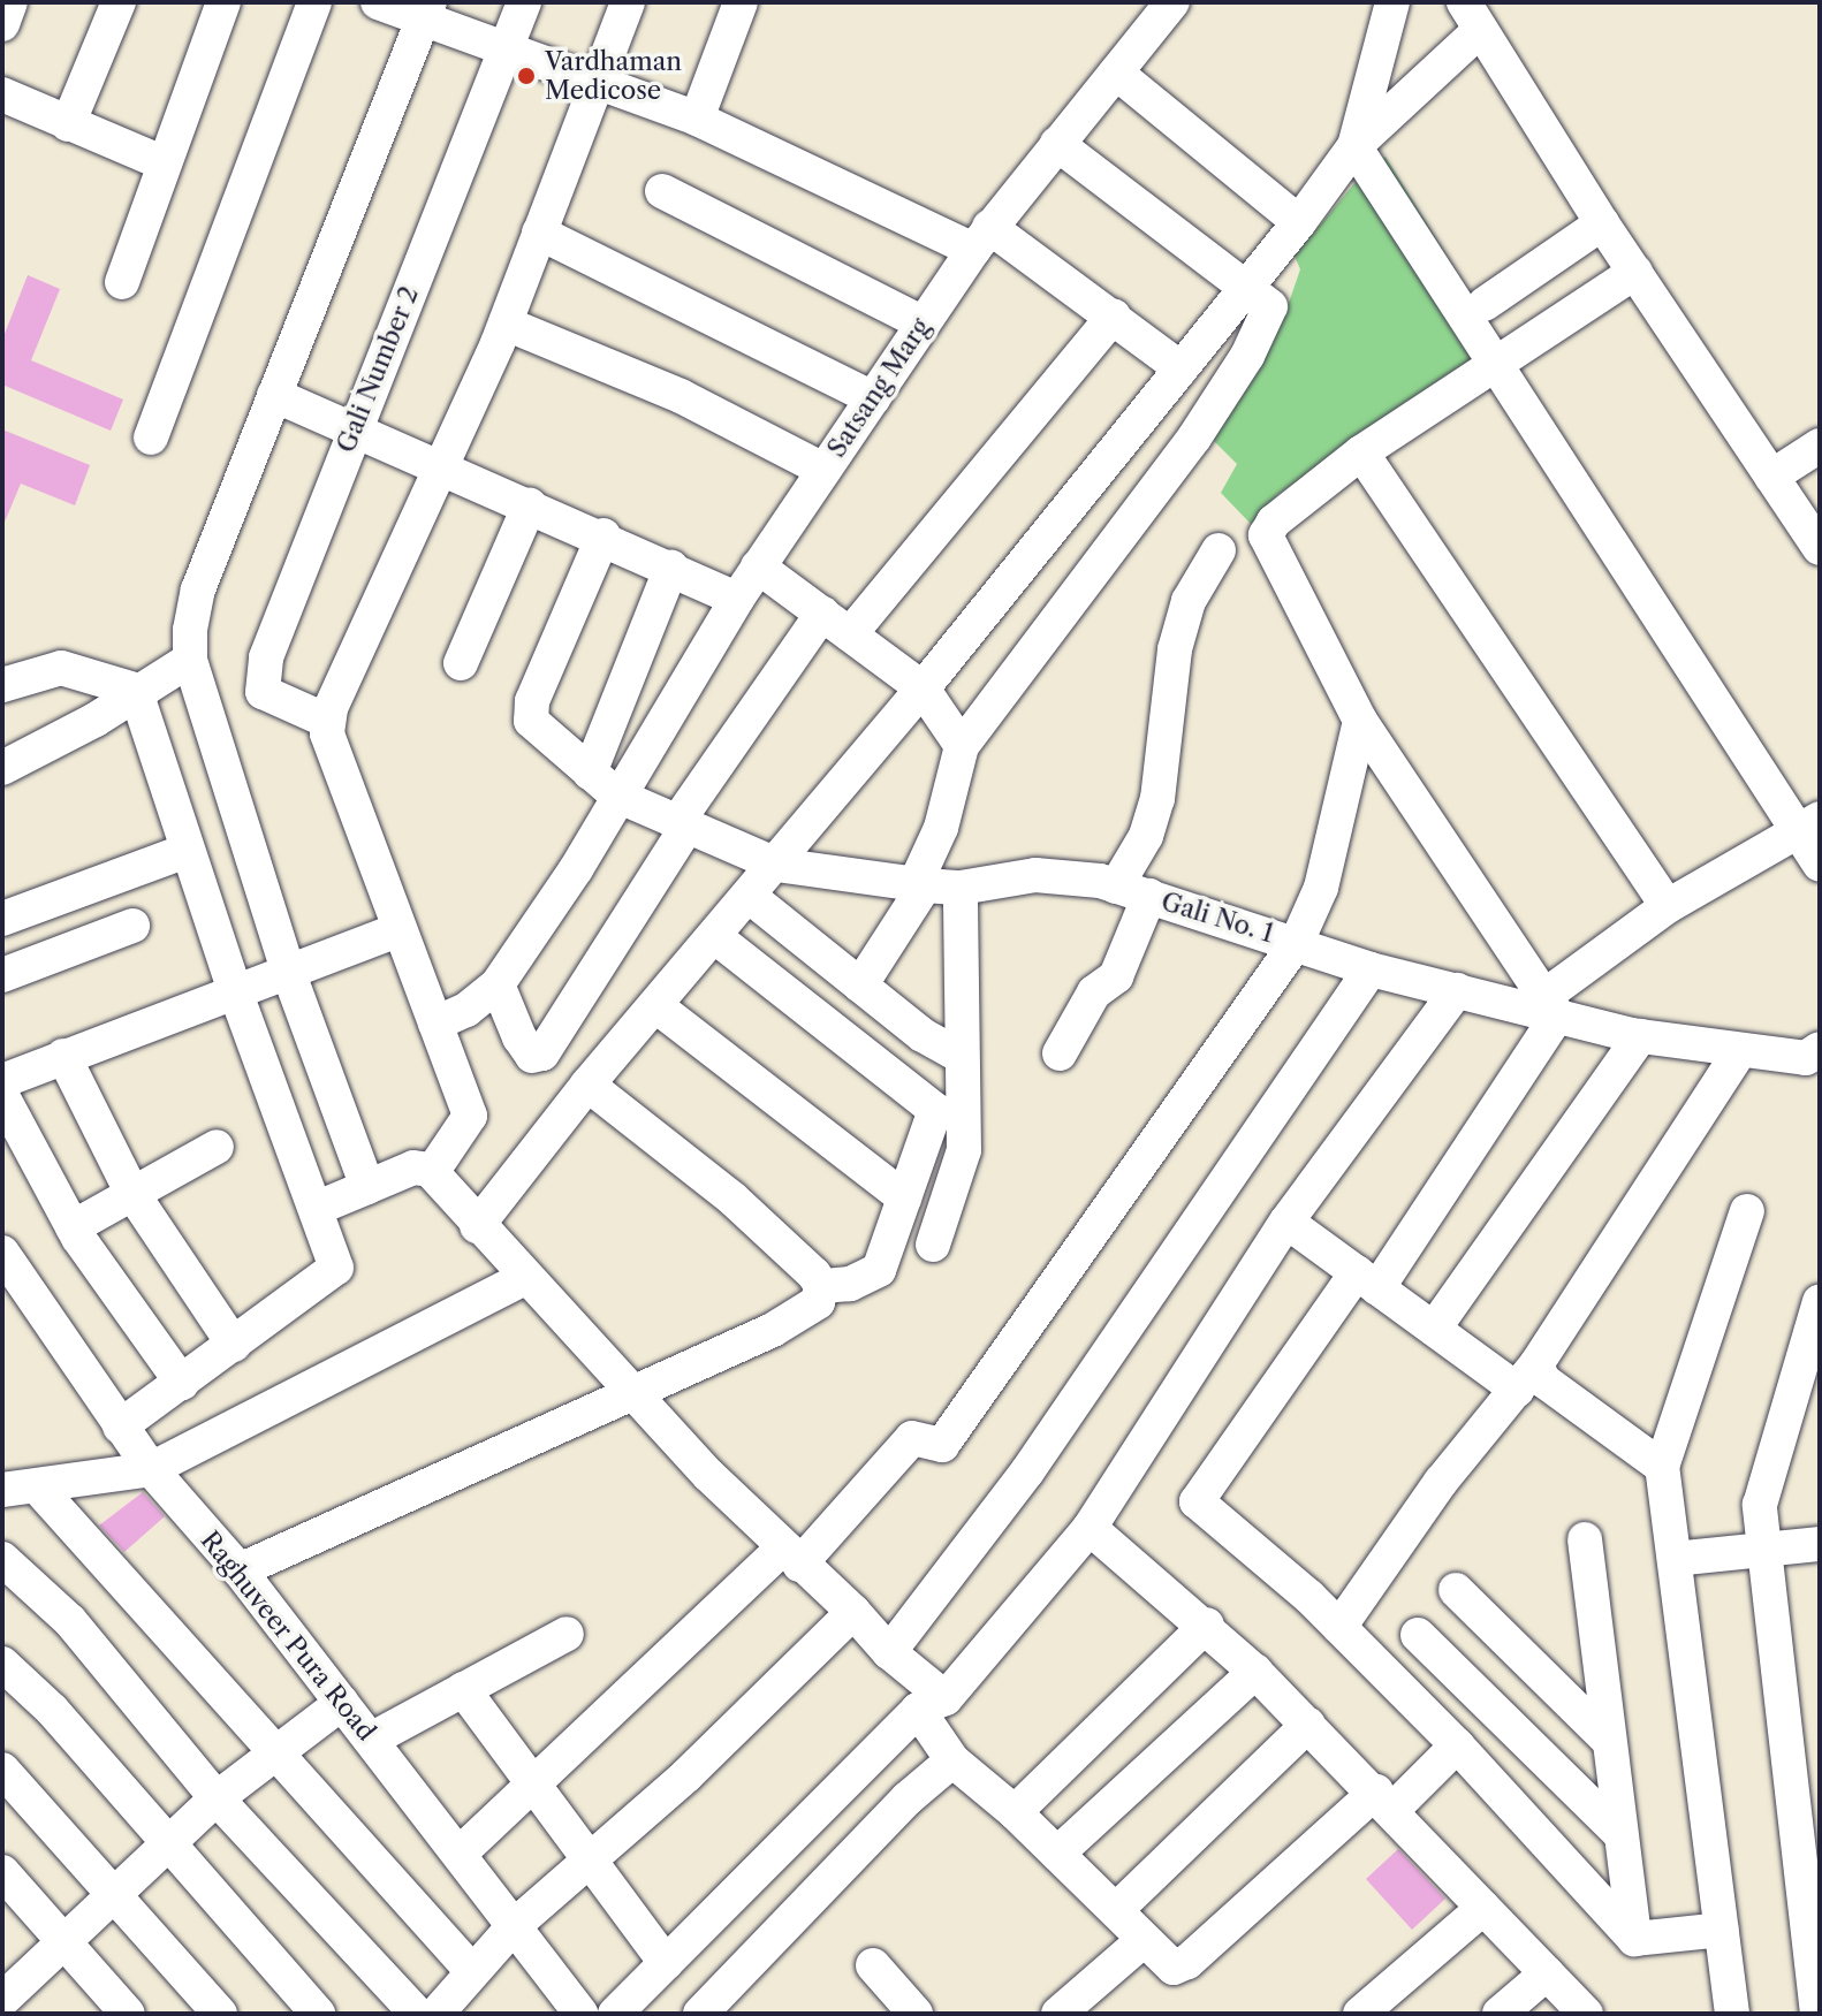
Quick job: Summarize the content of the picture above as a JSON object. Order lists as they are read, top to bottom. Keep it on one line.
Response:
{"streets":{"street":["Gali Number 2","Satsang Marg","Gali No. 1","Raghuveer Pura Road"]},"crossings":[["Satsang Marg","Gali No. 1"]],"places":["Vardhaman Medicose"]}
